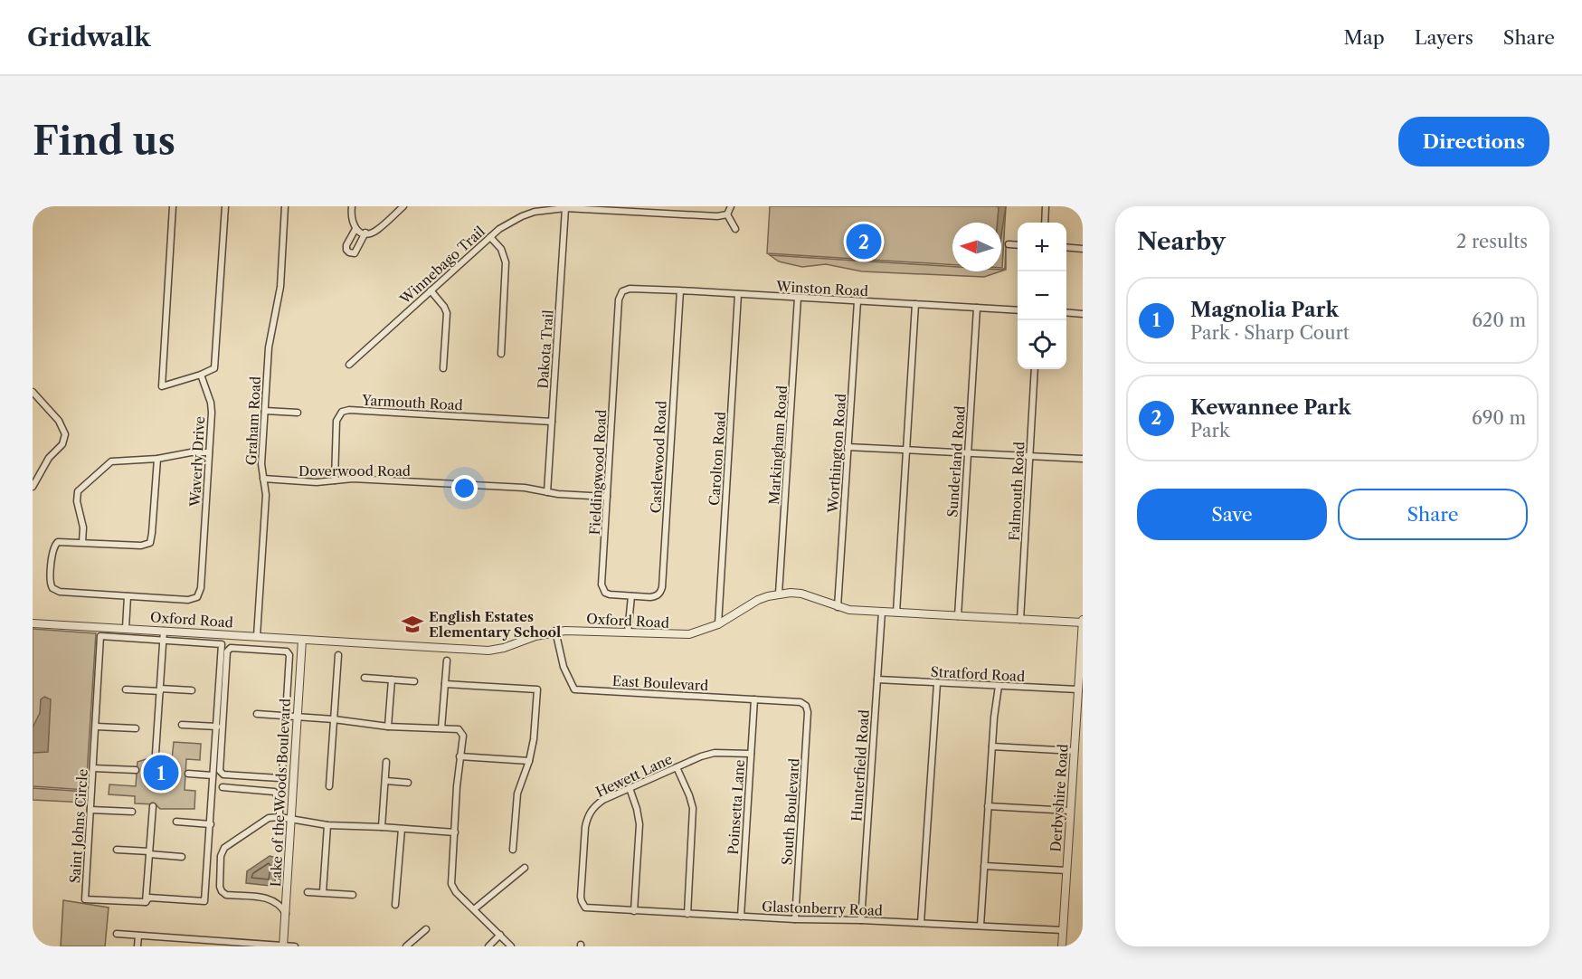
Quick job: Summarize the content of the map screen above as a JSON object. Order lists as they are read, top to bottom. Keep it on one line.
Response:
{"streets":{"street":["Winnebago Trail","Winston Road","Dakota Trail","Yarmouth Road","Graham Road","Markingham Road","Worthington Road","Castlewood Road","Carolton Road","Waverly Drive","Sunderland Road","Doverwood Road","Fieldingwood Road","Falmouth Road","Oxford Road","Stratford Road","East Boulevard","Hunterfield Road","Hewett Lane","Lake of the Woods Boulevard","Derbyshire Road","Poinsetta Lane","South Boulevard","Saint Johns Circle","Glastonberry Road"]},"crossings":[["Winnebago Trail","Dakota Trail"],["Winston Road","Markingham Road"],["Winston Road","Worthington Road"],["Winston Road","Castlewood Road"],["Winston Road","Carolton Road"],["Winston Road","Sunderland Road"],["Winston Road","Fieldingwood Road"],["Dakota Trail","Yarmouth Road"],["Dakota Trail","Doverwood Road"],["Yarmouth Road","Doverwood Road"],["Graham Road","Doverwood Road"],["Graham Road","Oxford Road"],["Markingham Road","Oxford Road"],["Worthington Road","Oxford Road"],["Castlewood Road","Fieldingwood Road"],["Carolton Road","Oxford Road"],["Sunderland Road","Oxford Road"],["Doverwood Road","Fieldingwood Road"],["Falmouth Road","Oxford Road"],["Oxford Road","East Boulevard"],["Oxford Road","Hunterfield Road"],["Oxford Road","Lake of the Woods Boulevard"],["Oxford Road","Derbyshire Road"],["Oxford Road","Saint Johns Circle"],["Stratford Road","Hunterfield Road"],["Stratford Road","Derbyshire Road"],["East Boulevard","Poinsetta Lane"],["East Boulevard","South Boulevard"],["Hunterfield Road","Glastonberry Road"],["Hewett Lane","Poinsetta Lane"],["Hewett Lane","Glastonberry Road"],["Derbyshire Road","Glastonberry Road"],["Poinsetta Lane","Glastonberry Road"],["South Boulevard","Glastonberry Road"]],"places":{"school or university":["English Estates Elementary School"]},"north":"left","page":{"header":"Gridwalk","nav":["Map","Layers","Share"],"buttons":["Directions",["Save","Share"]],"title":"Find us","heading":["Nearby","2 results"],"pins":["2","1"],"map_buttons":["+","−"],"list":[{"mark":"1","name":"Magnolia Park","note":"Park · Sharp Court","value":"620 m"},{"mark":"2","name":"Kewannee Park","note":"Park","value":"690 m"}]}}
